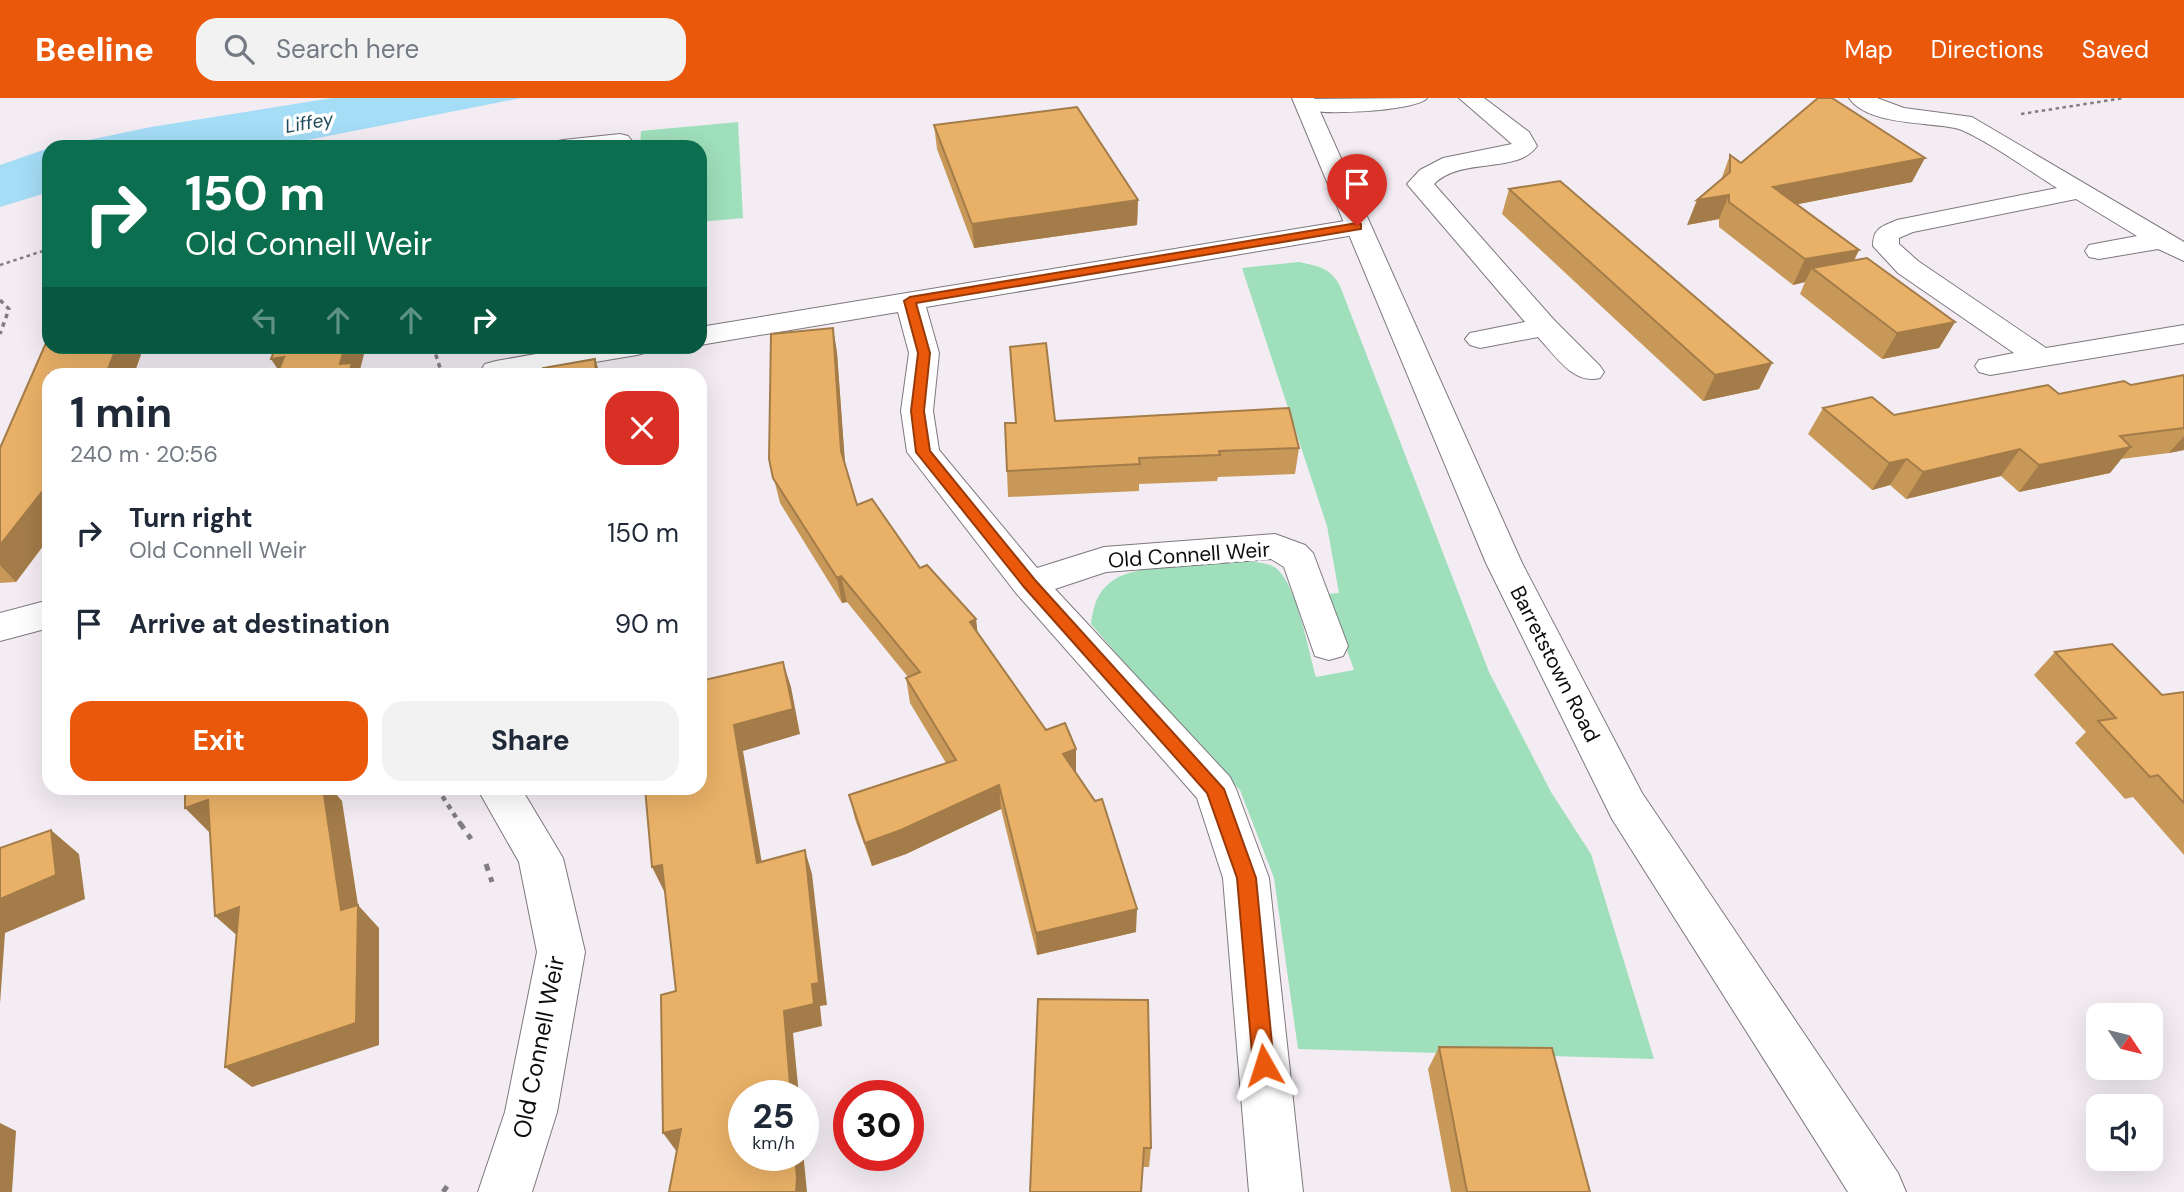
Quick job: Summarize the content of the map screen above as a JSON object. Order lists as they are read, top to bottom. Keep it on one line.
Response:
{"streets":{"street":["Old Connell Weir","Barretstown Road"]},"water":["Liffey"],"north":"bottom right","page":{"header":"Beeline","search":"Search here","nav":["Map","Directions","Saved"],"turn":["150 m","Old Connell Weir"],"heading":["1 min","240 m · 20:56"],"list":[{"name":"Turn right","note":"Old Connell Weir","value":"150 m"},{"name":"Arrive at destination","value":"90 m"}],"buttons":["Exit","Share"],"speed":"25 km/h","limit":"30"}}
